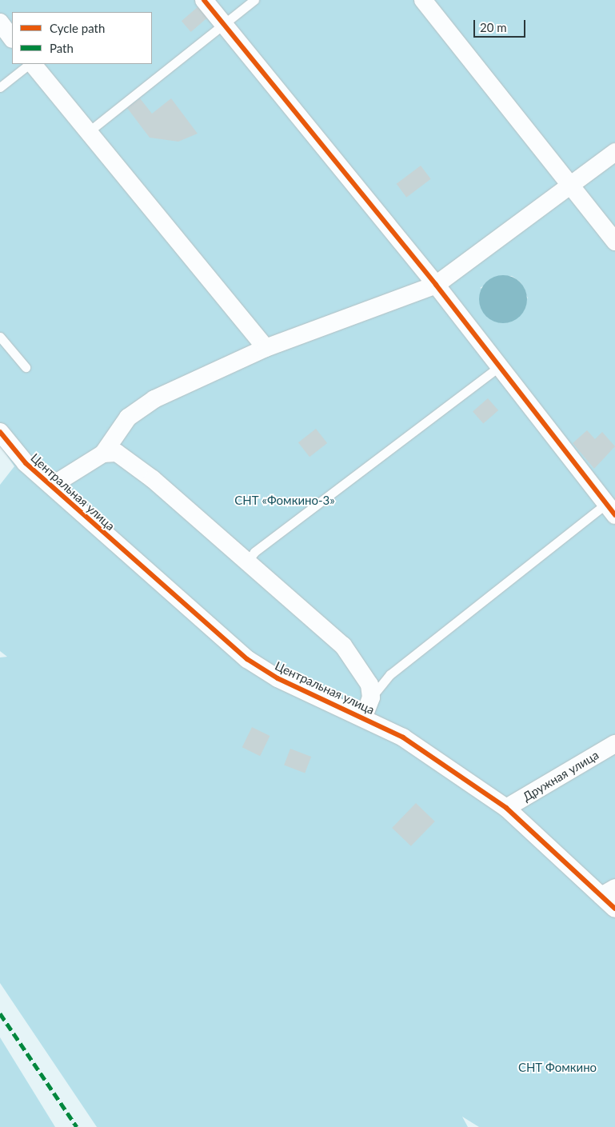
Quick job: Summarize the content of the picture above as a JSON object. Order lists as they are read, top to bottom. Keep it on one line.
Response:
{"streets":{"street":["Центральная улица","Дружная улица"]},"crossings":[["Центральная улица","Дружная улица"]],"parks":["СНТ «Фомкино-3»","СНТ Фомкино"],"legend":["Cycle path","Path"],"scale_bar":"20 m"}
